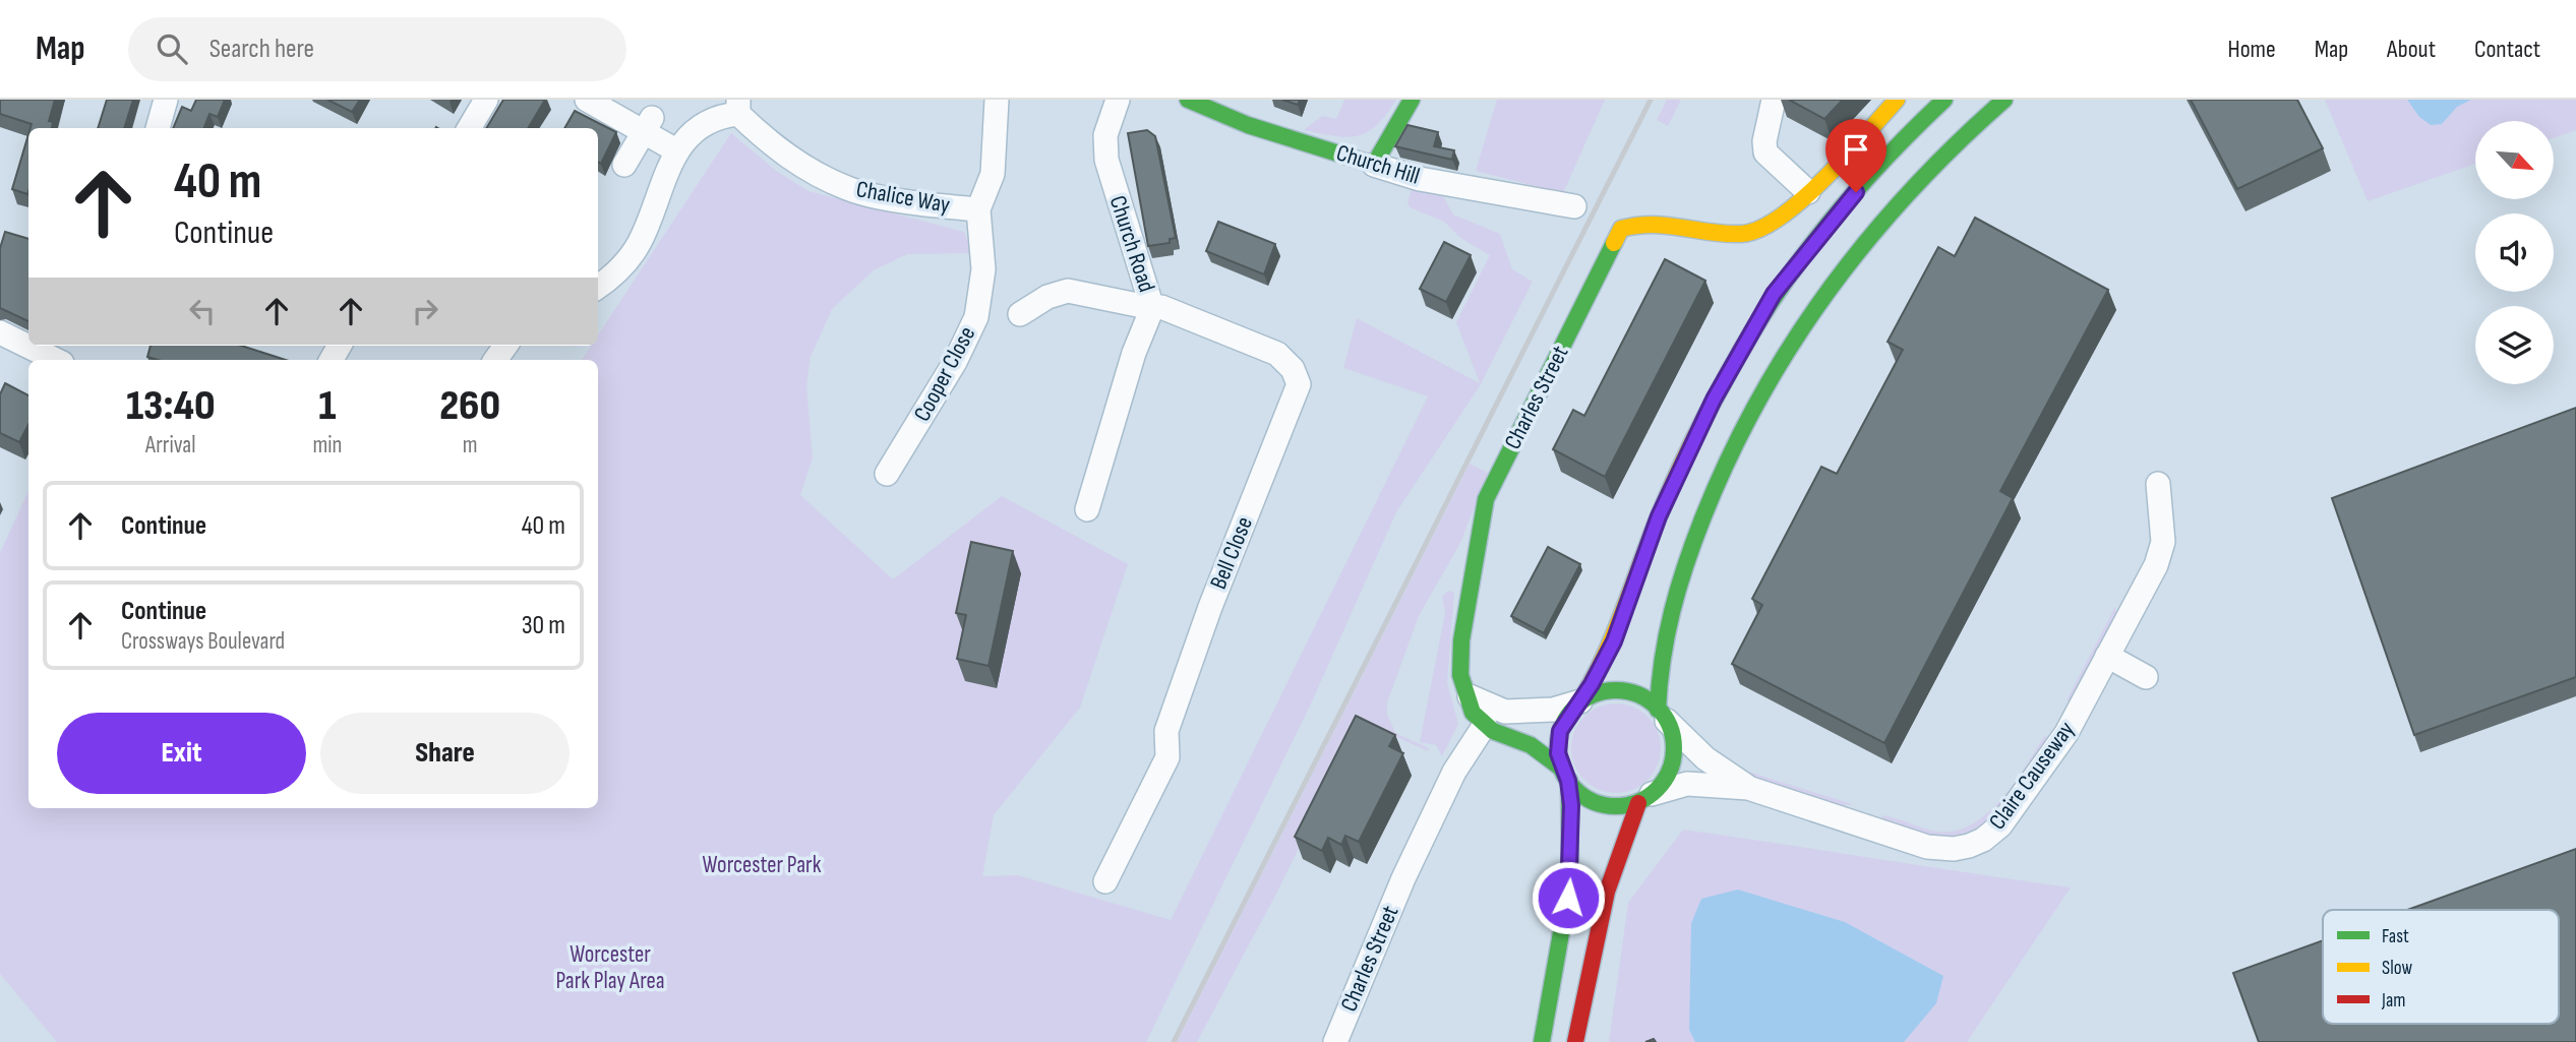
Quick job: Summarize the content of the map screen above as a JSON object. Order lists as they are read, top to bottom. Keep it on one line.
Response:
{"streets":{"main road":["Church Hill","Charles Street"],"street":["Chalice Way","Church Road","Cooper Close","Bell Close","Claire Causeway"]},"crossings":[["Chalice Way","Cooper Close"],["Church Road","Bell Close"]],"parks":["Worcester Park","Worcester Park Play Area"],"legend":["Fast","Slow","Jam"],"north":"bottom right","page":{"header":"Map","search":"Search here","nav":["Home","Map","About","Contact"],"turn":["40 m","Continue"],"eta":["13:40","Arrival","1","min","260","m"],"list":[{"name":"Continue","value":"40 m"},{"name":"Continue","note":"Crossways Boulevard","value":"30 m"}],"buttons":["Exit","Share"]}}
